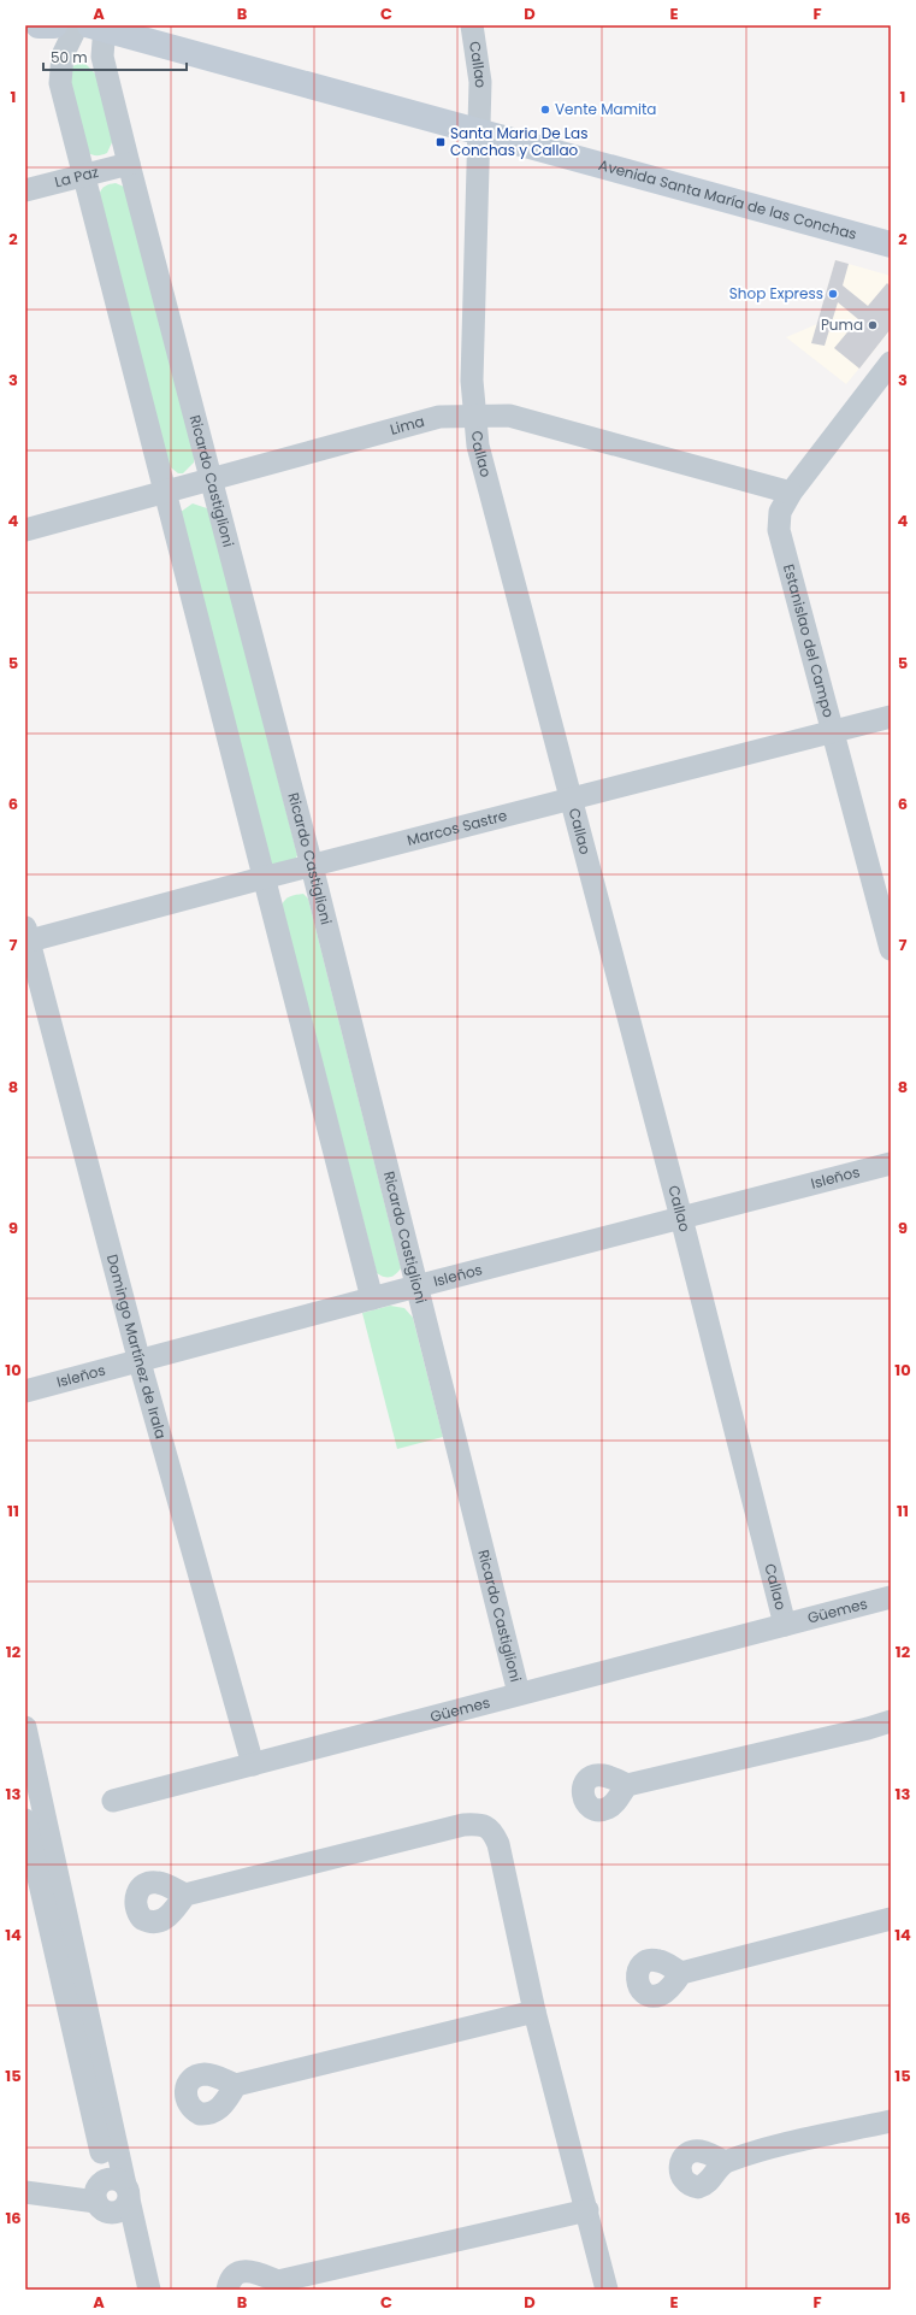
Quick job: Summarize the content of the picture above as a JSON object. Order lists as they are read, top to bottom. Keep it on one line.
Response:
{"streets":{"main road":["Avenida Santa María de las Conchas"],"street":["Callao","La Paz","Lima","Ricardo Castiglioni","Estanislao del Campo","Marcos Sastre","Isleños","Domingo Martínez de Irala","Güemes"]},"crossings":[["Callao","Avenida Santa María de las Conchas"],["Callao","Lima"],["Callao","Marcos Sastre"],["Callao","Isleños"],["Callao","Güemes"],["La Paz","Ricardo Castiglioni"],["Avenida Santa María de las Conchas","Ricardo Castiglioni"],["Lima","Ricardo Castiglioni"],["Lima","Estanislao del Campo"],["Ricardo Castiglioni","Marcos Sastre"],["Ricardo Castiglioni","Isleños"],["Ricardo Castiglioni","Güemes"],["Estanislao del Campo","Marcos Sastre"],["Marcos Sastre","Domingo Martínez de Irala"],["Isleños","Domingo Martínez de Irala"],["Domingo Martínez de Irala","Güemes"]],"places":{"other":["Vente Mamita","Shop Express","Puma"],"transit":["Santa Maria De Las Conchas y Callao"]},"scale_bar":"50 m","grid":{"columns":["A","B","C","D","E","F"],"rows":["1","2","3","4","5","6","7","8","9","10","11","12","13","14","15","16"]}}
